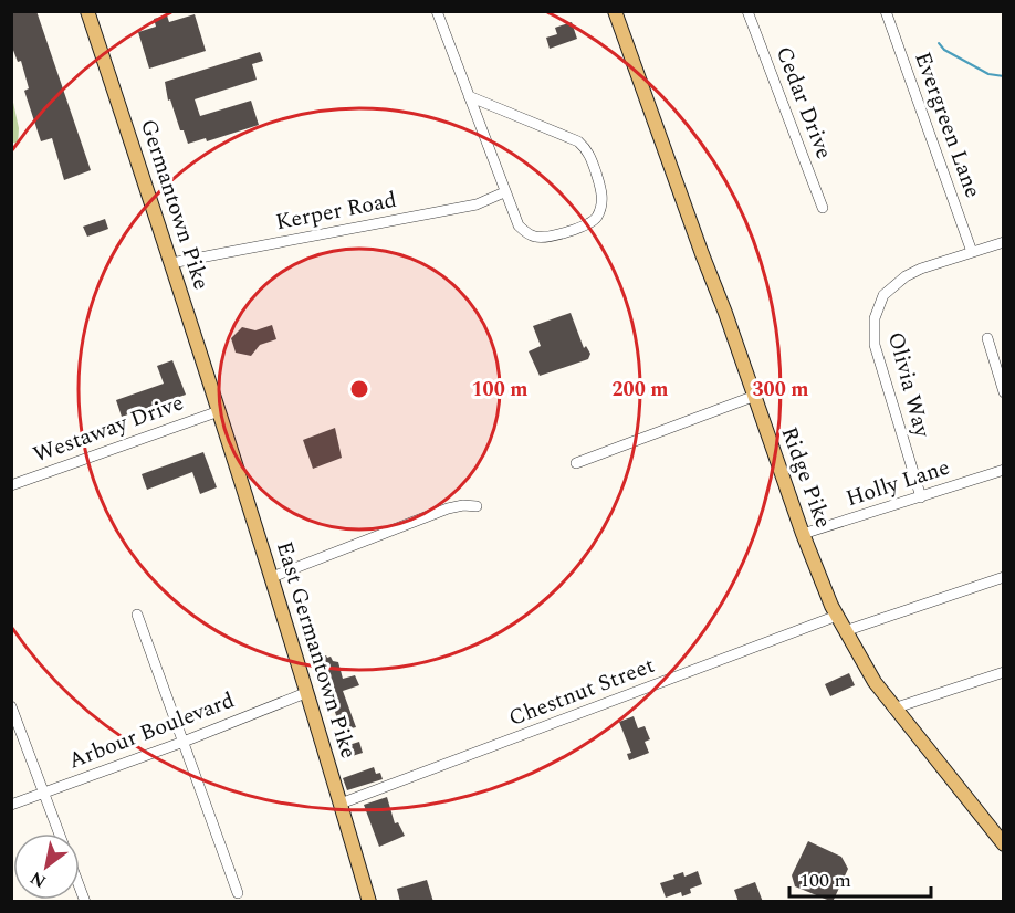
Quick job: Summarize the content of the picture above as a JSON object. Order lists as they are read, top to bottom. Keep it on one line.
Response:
{"streets":{"main road":["Germantown Pike","Ridge Pike","East Germantown Pike"],"street":["Cedar Drive","Evergreen Lane","Kerper Road","Olivia Way","Westaway Drive","Holly Lane","Chestnut Street","Arbour Boulevard"]},"crossings":[["Evergreen Lane","Olivia Way"],["Germantown Pike","Kerper Road"],["Germantown Pike","Westaway Drive"],["Germantown Pike","East Germantown Pike"],["Olivia Way","Holly Lane"],["Westaway Drive","East Germantown Pike"],["Ridge Pike","Holly Lane"],["Ridge Pike","Chestnut Street"],["East Germantown Pike","Chestnut Street"],["East Germantown Pike","Arbour Boulevard"]],"scale_bar":"100 m","north":"bottom left","rings":["100 m","200 m","300 m"]}
